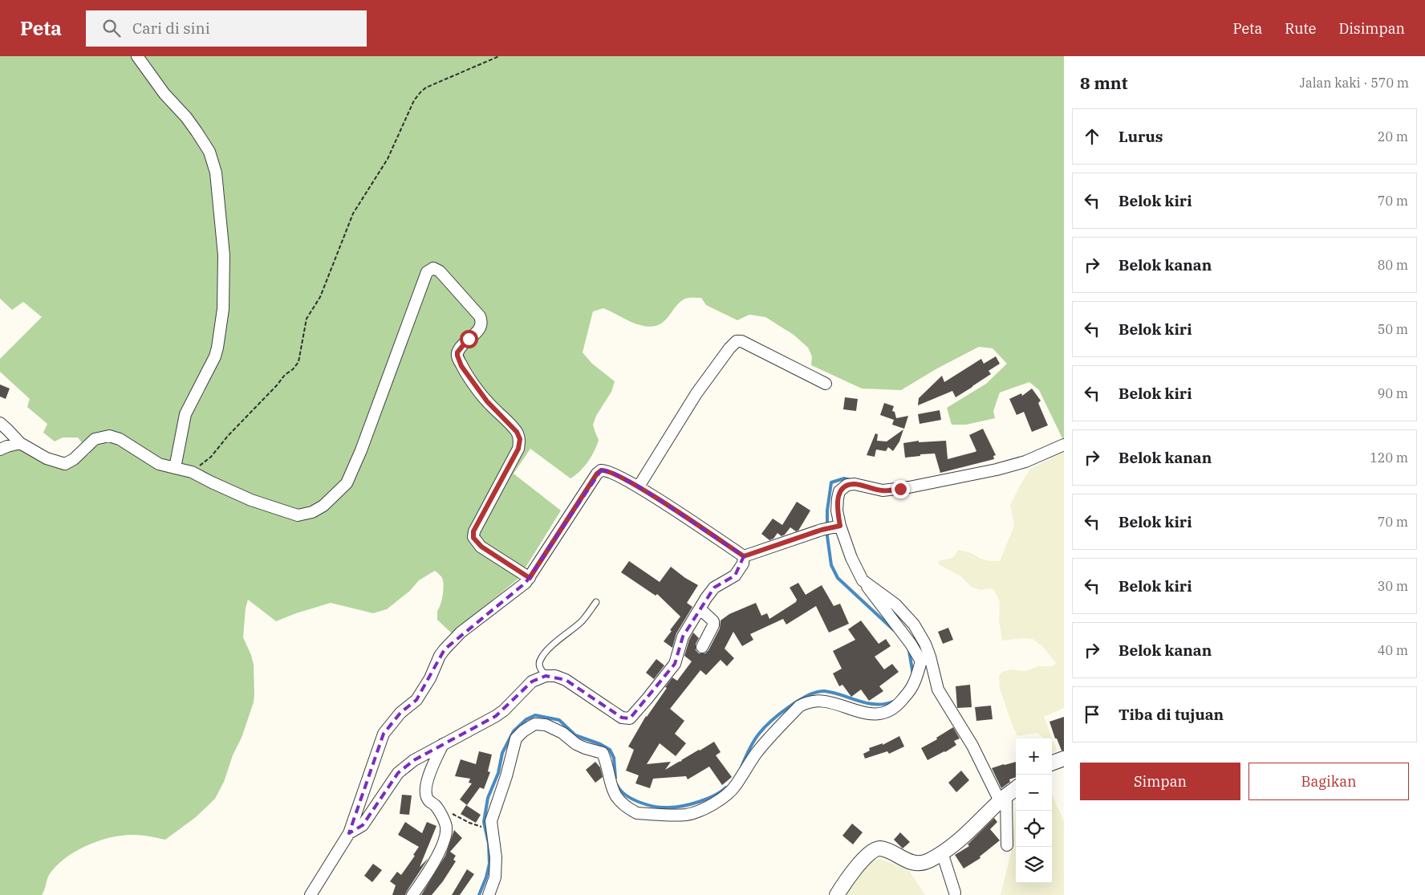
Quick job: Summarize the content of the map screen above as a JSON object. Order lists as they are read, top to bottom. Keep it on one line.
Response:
{"page":{"header":"Peta","search":"Cari di sini","nav":["Peta","Rute","Disimpan"],"heading":["8 mnt","Jalan kaki · 570 m"],"list":[["Lurus","20 m"],["Belok kiri","70 m"],["Belok kanan","80 m"],["Belok kiri","50 m"],["Belok kiri","90 m"],["Belok kanan","120 m"],["Belok kiri","70 m"],["Belok kiri","30 m"],["Belok kanan","40 m"],"Tiba di tujuan"],"map_buttons":["+","−"],"buttons":["Simpan","Bagikan"]}}
